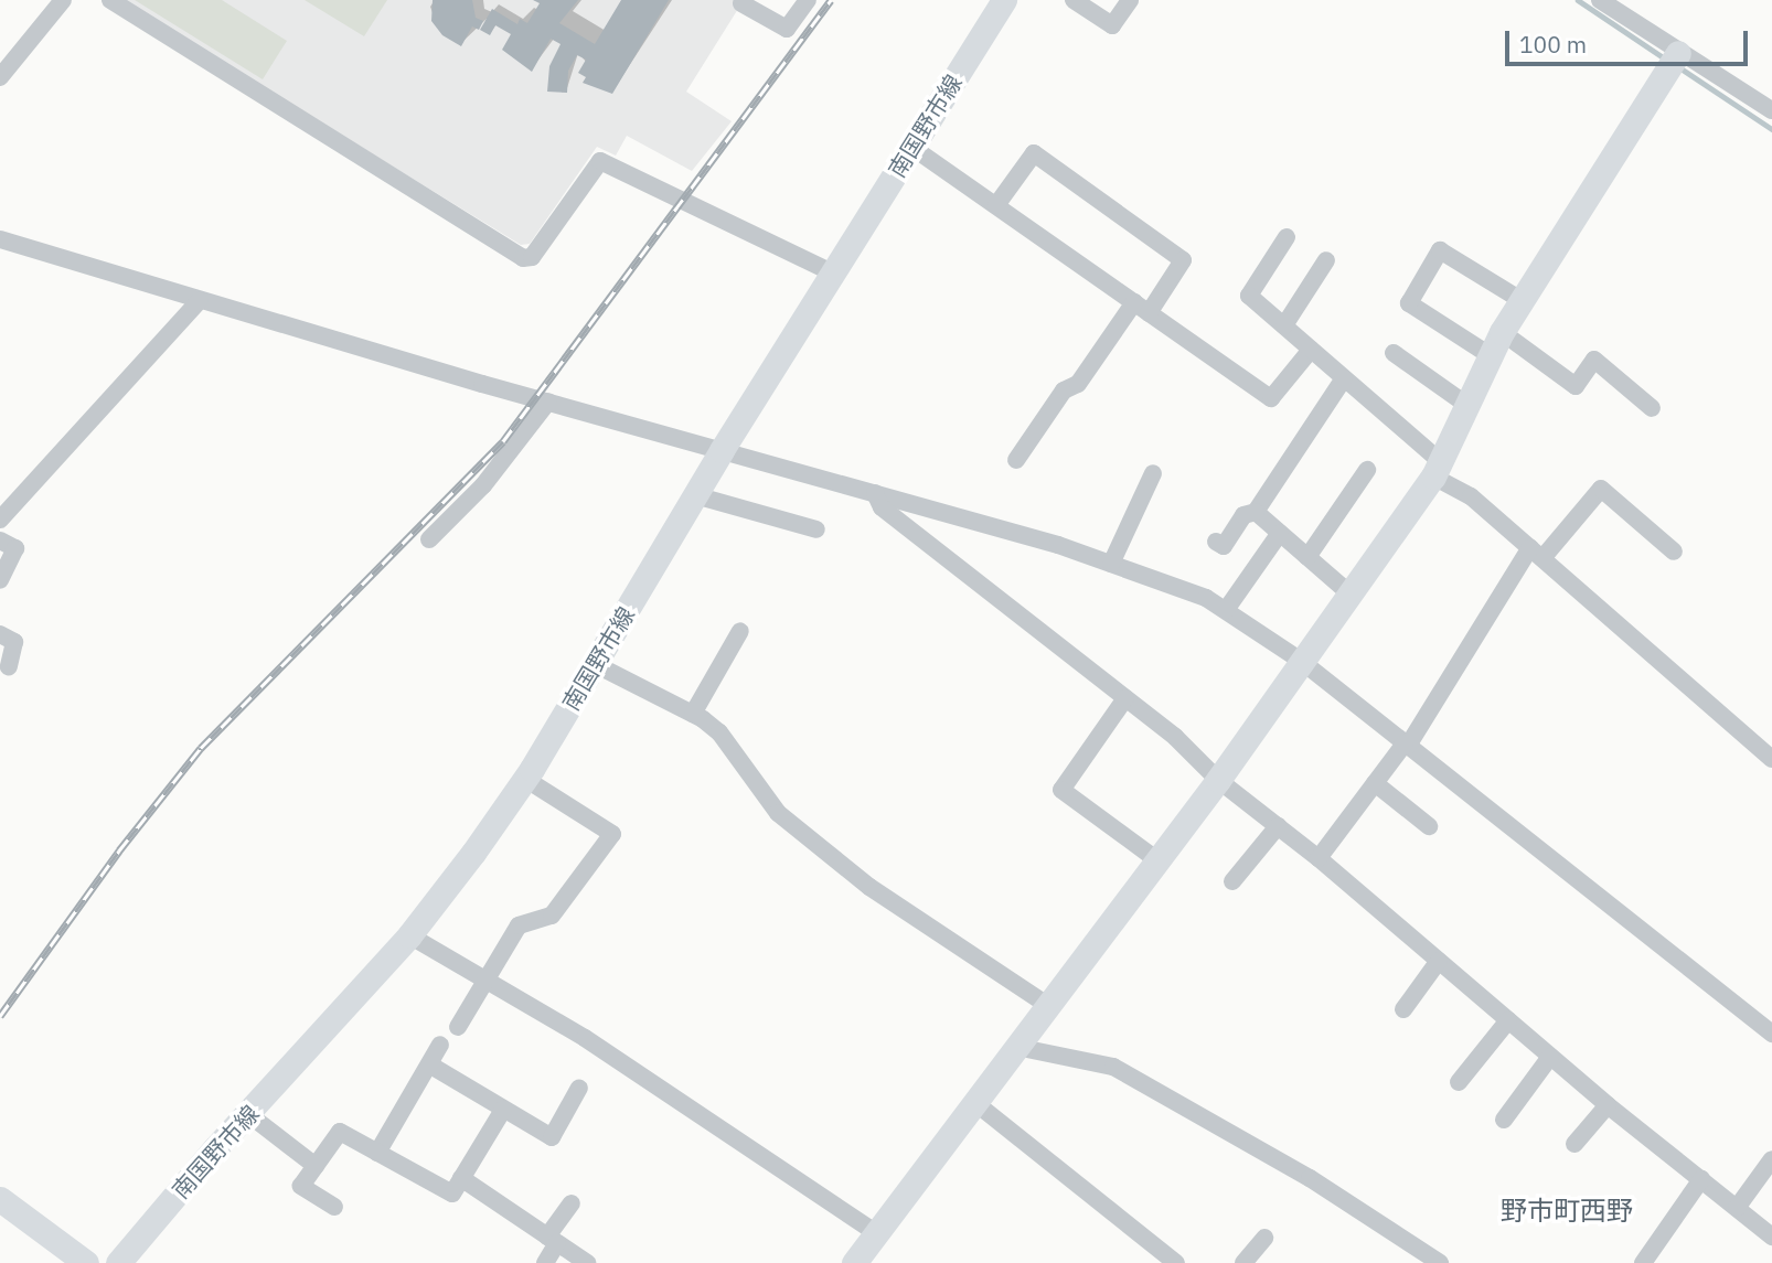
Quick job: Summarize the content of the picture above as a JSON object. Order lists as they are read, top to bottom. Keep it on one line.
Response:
{"streets":{"main road":["南国野市線"]},"districts":["野市町西野"],"scale_bar":"100 m"}
